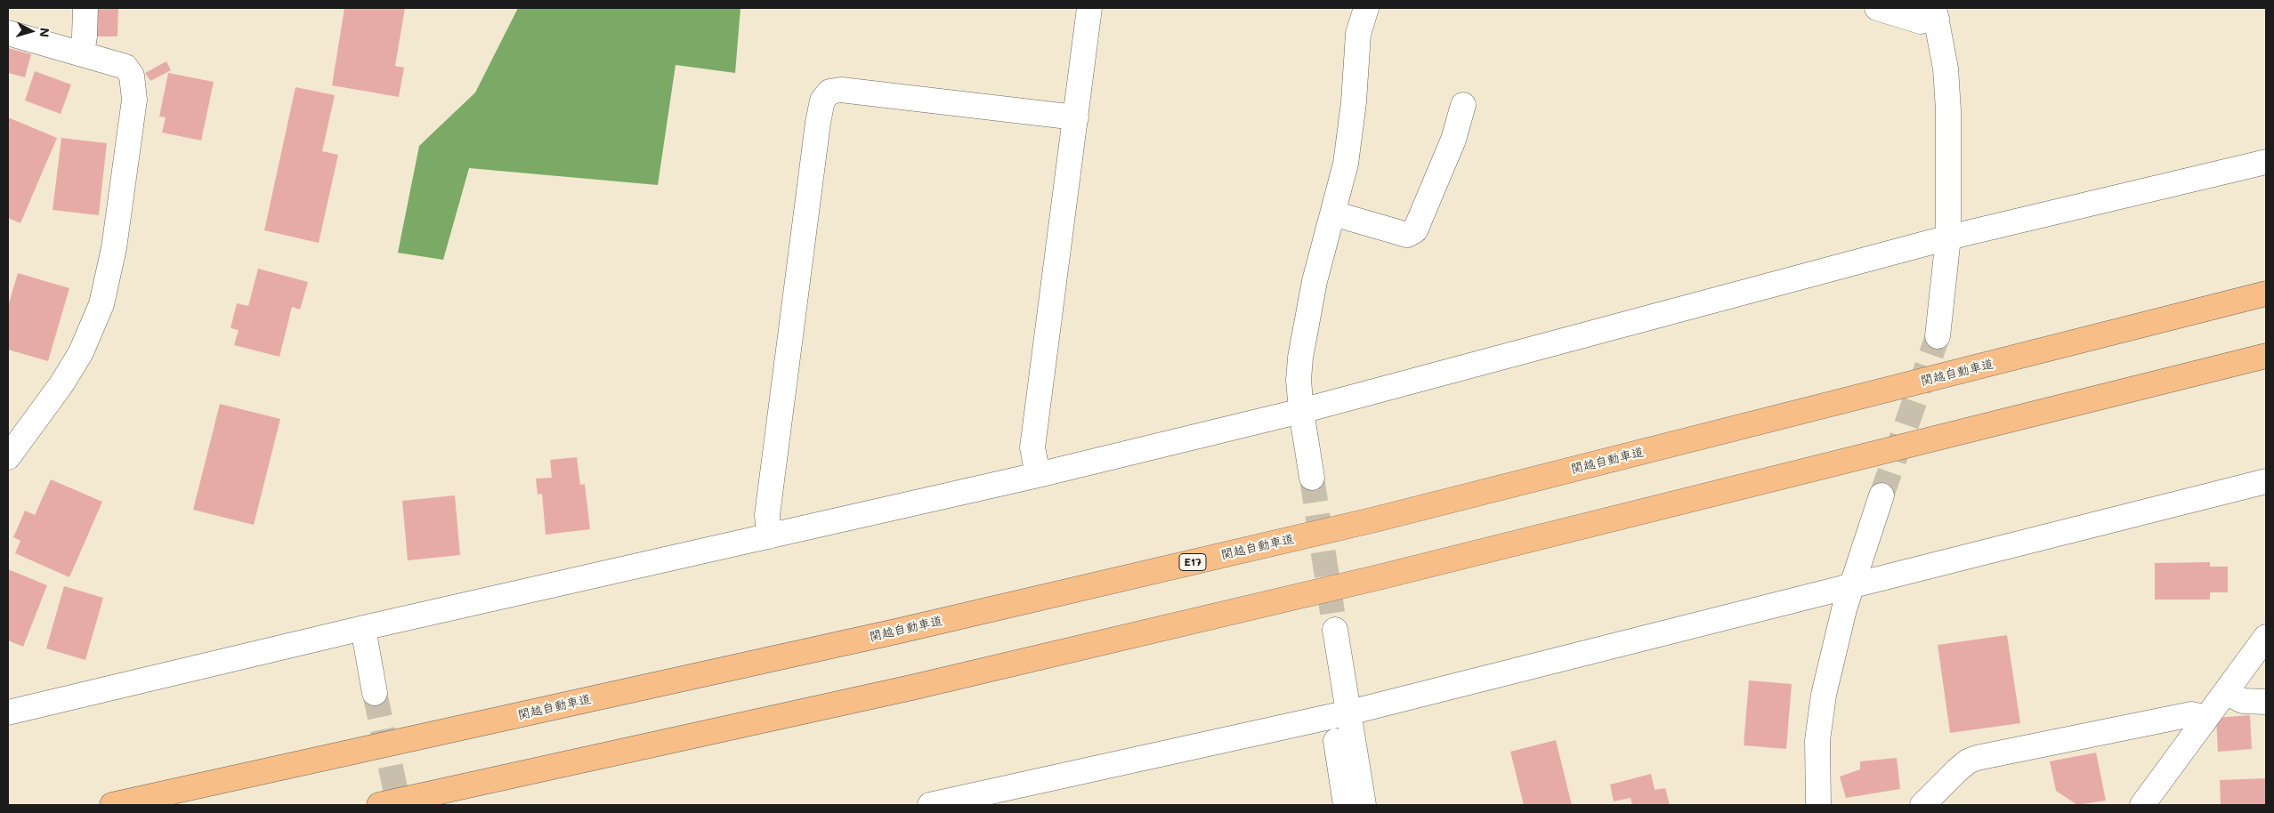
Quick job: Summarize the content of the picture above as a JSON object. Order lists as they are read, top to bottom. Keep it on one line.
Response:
{"streets":{"highway":["関越自動車道","E17"]},"north":"right"}
